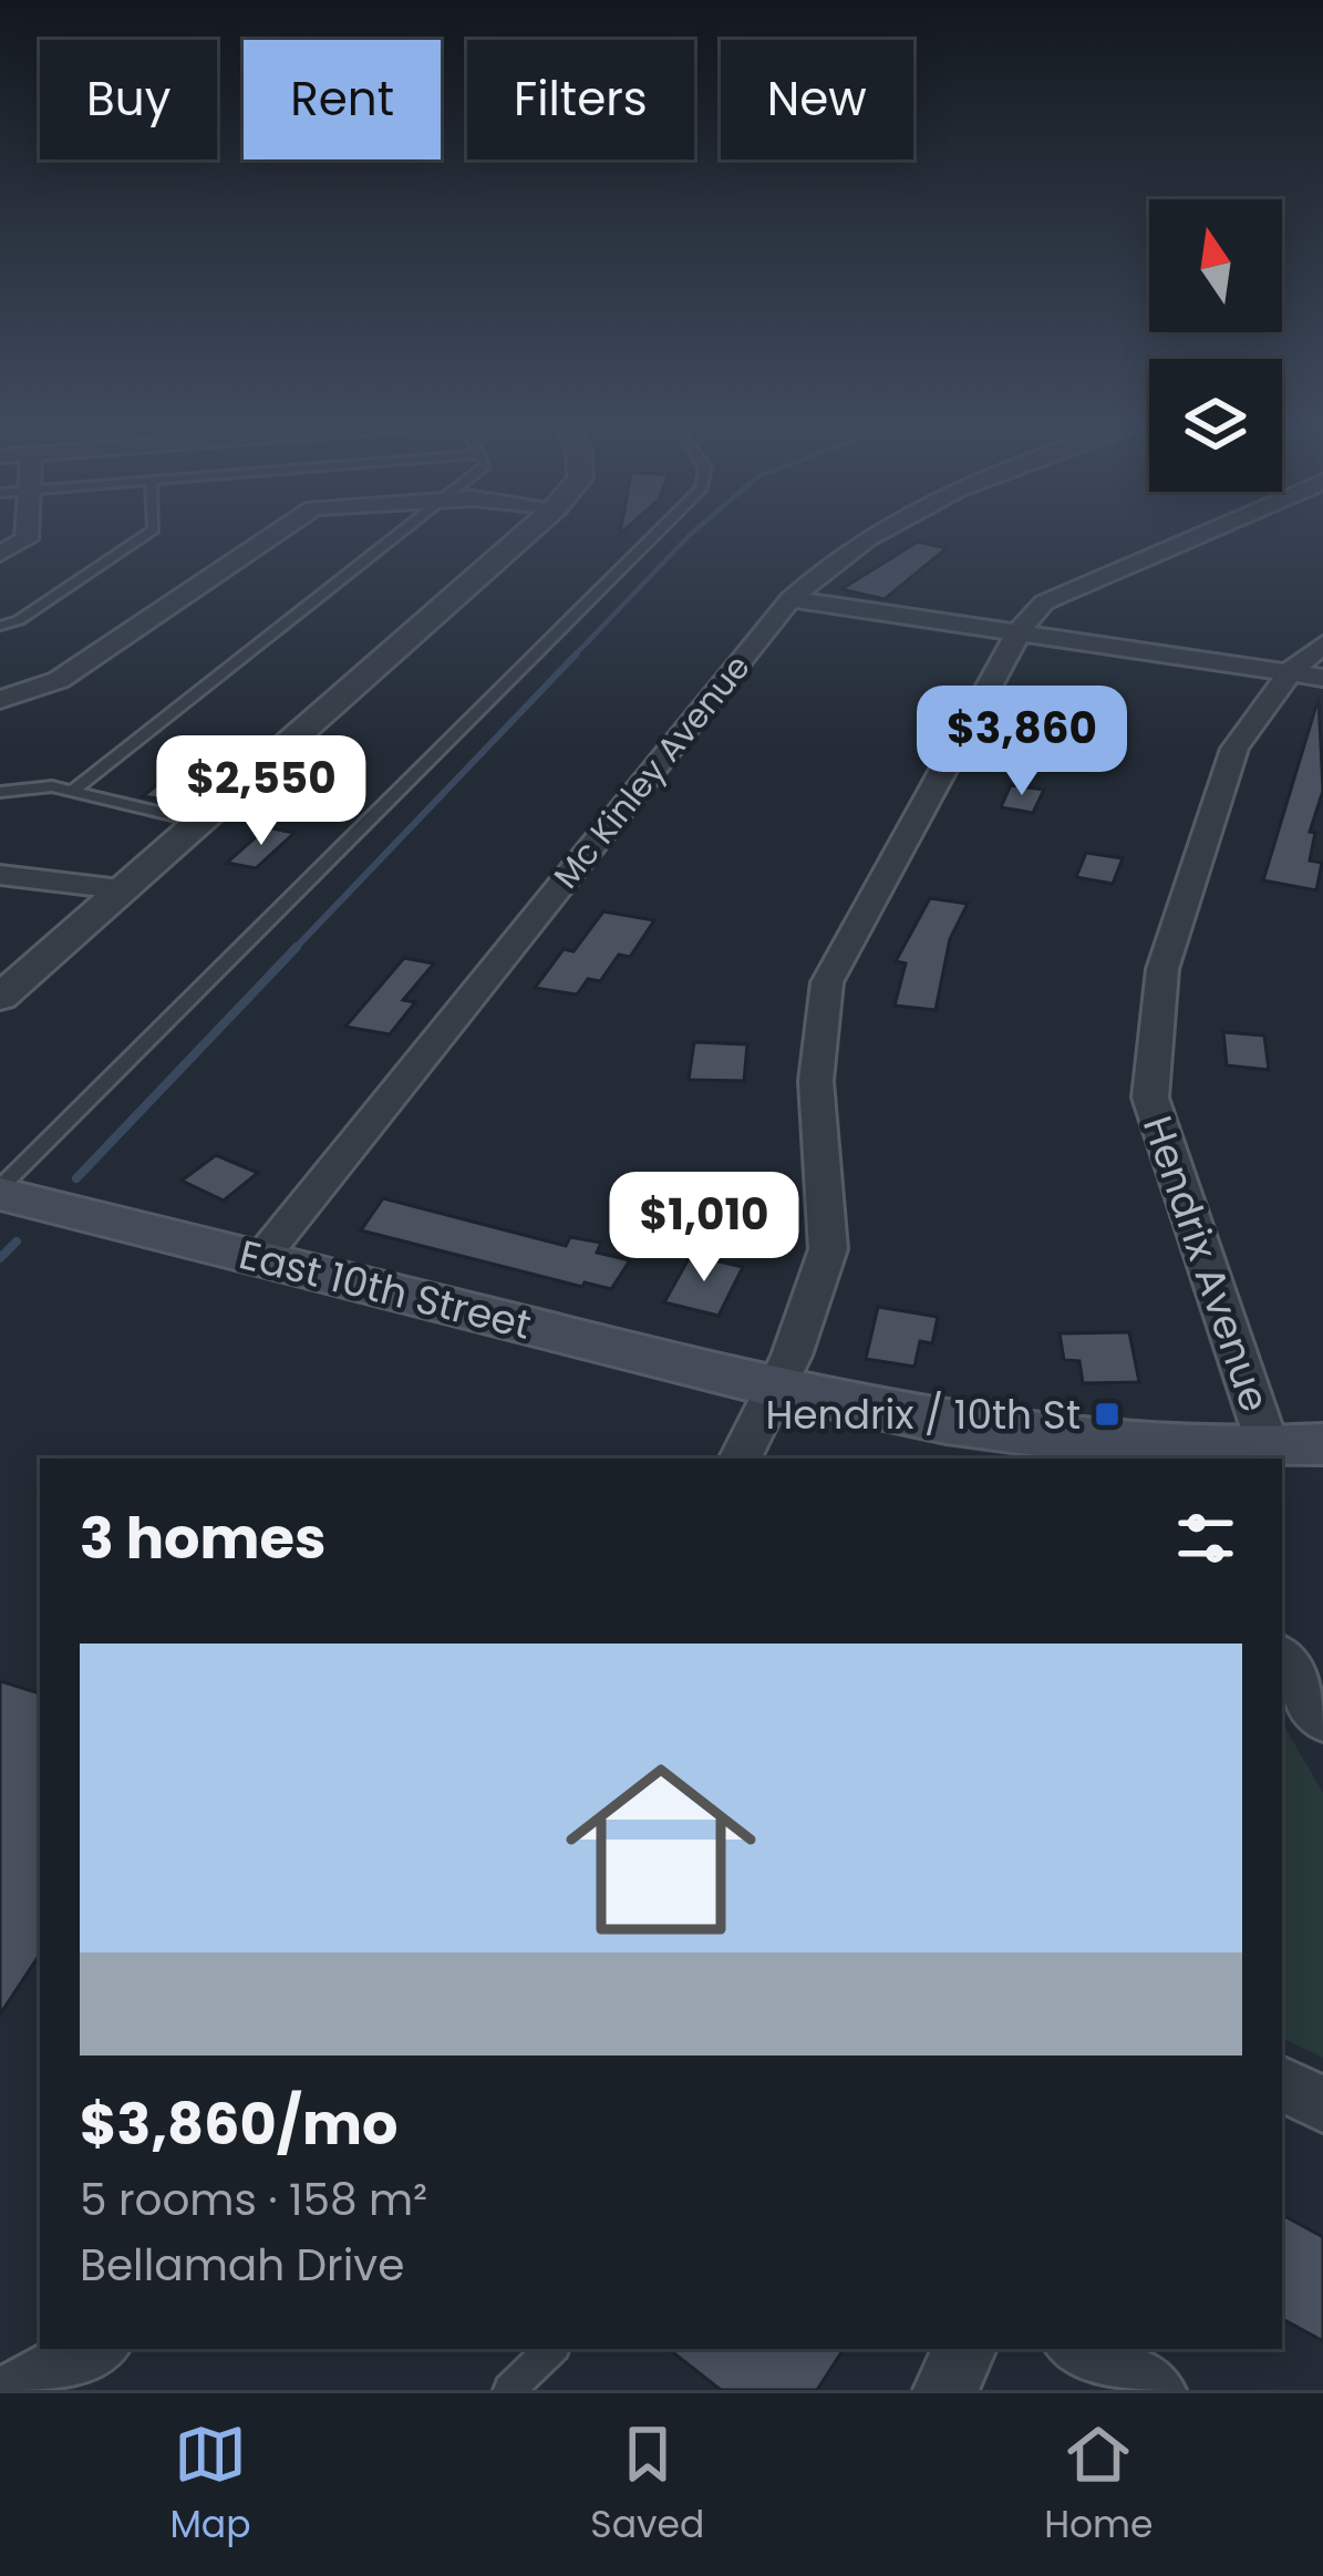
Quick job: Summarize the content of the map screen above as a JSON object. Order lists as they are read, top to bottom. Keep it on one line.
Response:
{"streets":{"main road":["East 10th Street"],"street":["Mc Kinley Avenue","Hendrix Avenue"]},"crossings":[["Mc Kinley Avenue","East 10th Street"],["Hendrix Avenue","East 10th Street"]],"places":{"transit":["Hendrix / 10th St"]},"north":"top","page":{"chip":["Buy","Rent","Filters","New"],"price":["$3,860","$2,550","$1,010"],"heading":"3 homes","list":[{"name":"$3,860/mo","note":"5 rooms · 158 m² · Bellamah Drive"}],"tabs":["Map","Saved","Home"]}}
